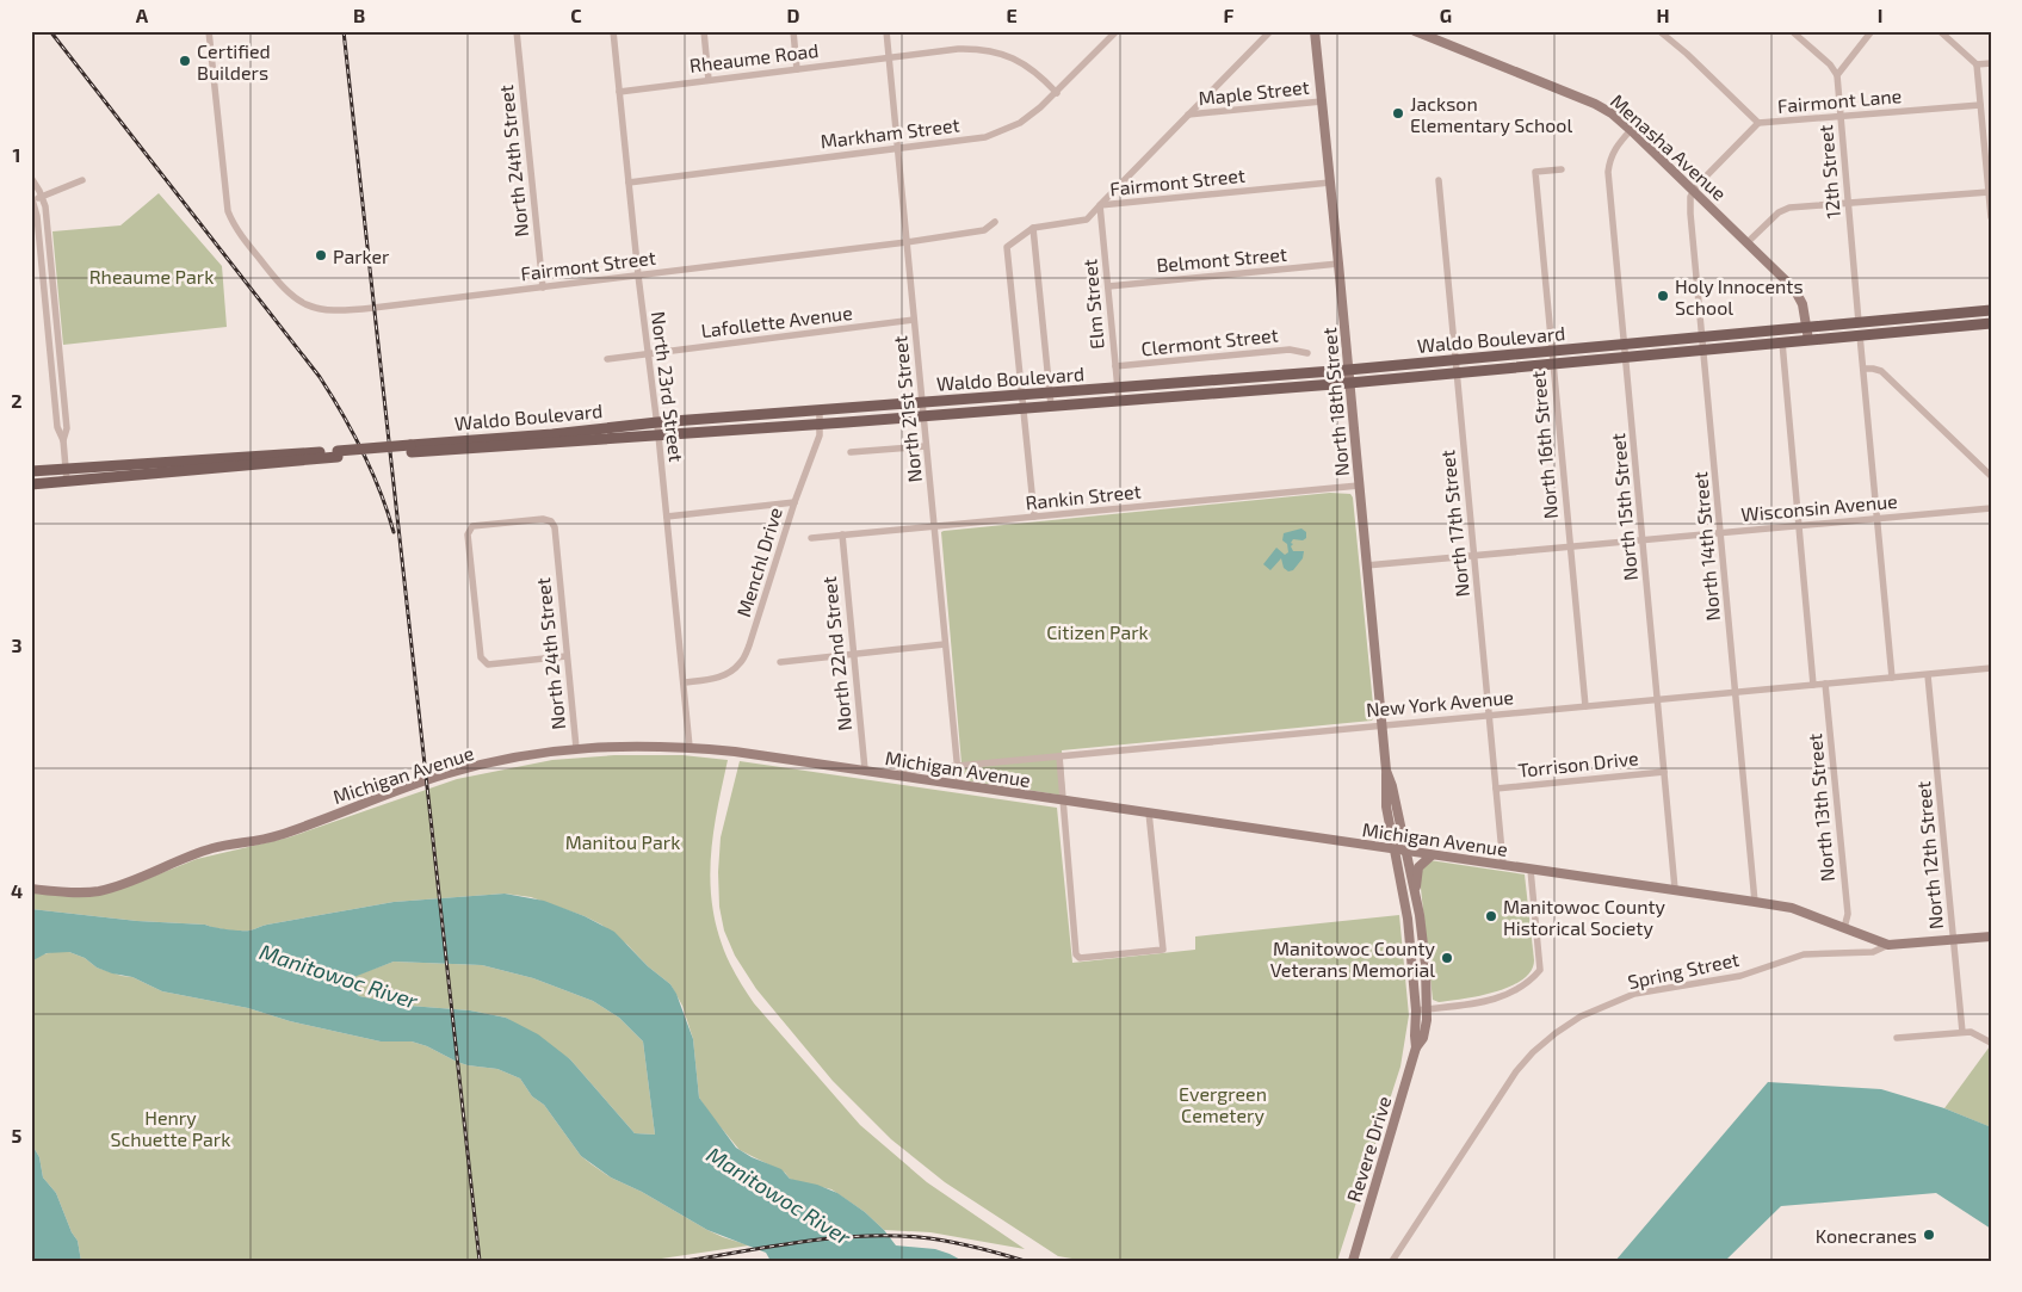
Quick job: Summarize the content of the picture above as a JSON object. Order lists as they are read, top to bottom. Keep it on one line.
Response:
{"streets":{"main road":["Waldo Boulevard"],"street":["Rheaume Road","Maple Street","Fairmont Lane","Markham Street","Menasha Avenue","North 24th Street","12th Street","Fairmont Street","Belmont Street","Elm Street","Lafollette Avenue","Clermont Street","North 23rd Street","North 18th Street","North 21st Street","North 16th Street","Rankin Street","North 15th Street","Wisconsin Avenue","North 17th Street","North 14th Street","Menchl Drive","North 22nd Street","New York Avenue","Torrison Drive","Michigan Avenue","North 13th Street","North 12th Street","Spring Street","Revere Drive"]},"crossings":[["Rheaume Road","Markham Street"],["Rheaume Road","North 23rd Street"],["Rheaume Road","North 21st Street"],["Maple Street","North 18th Street"],["Fairmont Lane","Menasha Avenue"],["Fairmont Lane","12th Street"],["Fairmont Lane","North 14th Street"],["Markham Street","North 23rd Street"],["Markham Street","North 21st Street"],["Menasha Avenue","Waldo Boulevard"],["Menasha Avenue","North 15th Street"],["Menasha Avenue","North 14th Street"],["North 24th Street","Fairmont Street"],["North 24th Street","Michigan Avenue"],["12th Street","Waldo Boulevard"],["Fairmont Street","Elm Street"],["Fairmont Street","North 23rd Street"],["Fairmont Street","North 18th Street"],["Fairmont Street","North 21st Street"],["Belmont Street","Elm Street"],["Belmont Street","North 18th Street"],["Elm Street","Waldo Boulevard"],["Elm Street","Clermont Street"],["Lafollette Avenue","North 23rd Street"],["Lafollette Avenue","North 21st Street"],["Waldo Boulevard","North 23rd Street"],["Waldo Boulevard","North 18th Street"],["Waldo Boulevard","North 21st Street"],["Waldo Boulevard","North 16th Street"],["Waldo Boulevard","North 15th Street"],["Waldo Boulevard","North 17th Street"],["Waldo Boulevard","North 14th Street"],["Waldo Boulevard","Menchl Drive"],["North 23rd Street","Menchl Drive"],["North 23rd Street","Michigan Avenue"],["North 18th Street","Rankin Street"],["North 18th Street","Wisconsin Avenue"],["North 18th Street","New York Avenue"],["North 18th Street","Michigan Avenue"],["North 18th Street","Revere Drive"],["North 21st Street","Rankin Street"],["North 21st Street","New York Avenue"],["North 21st Street","Michigan Avenue"],["North 16th Street","Wisconsin Avenue"],["North 16th Street","New York Avenue"],["Rankin Street","North 22nd Street"],["North 15th Street","Wisconsin Avenue"],["North 15th Street","New York Avenue"],["North 15th Street","Torrison Drive"],["North 15th Street","Michigan Avenue"],["Wisconsin Avenue","North 17th Street"],["Wisconsin Avenue","North 14th Street"],["North 17th Street","New York Avenue"],["North 17th Street","Torrison Drive"],["North 17th Street","Michigan Avenue"],["North 14th Street","New York Avenue"],["North 14th Street","Michigan Avenue"],["North 22nd Street","Michigan Avenue"],["New York Avenue","Michigan Avenue"],["New York Avenue","North 13th Street"],["New York Avenue","North 12th Street"],["Michigan Avenue","North 13th Street"],["Michigan Avenue","Spring Street"]],"water":["Manitowoc River"],"parks":["Rheaume Park","Citizen Park","Manitou Park","Evergreen Cemetery","Henry Schuette Park"],"places":["Certified Builders","Jackson Elementary School","Parker","Holy Innocents School","Manitowoc County Historical Society","Manitowoc County Veterans Memorial","Konecranes"],"grid":{"columns":["A","B","C","D","E","F","G","H","I"],"rows":["1","2","3","4","5"]}}
